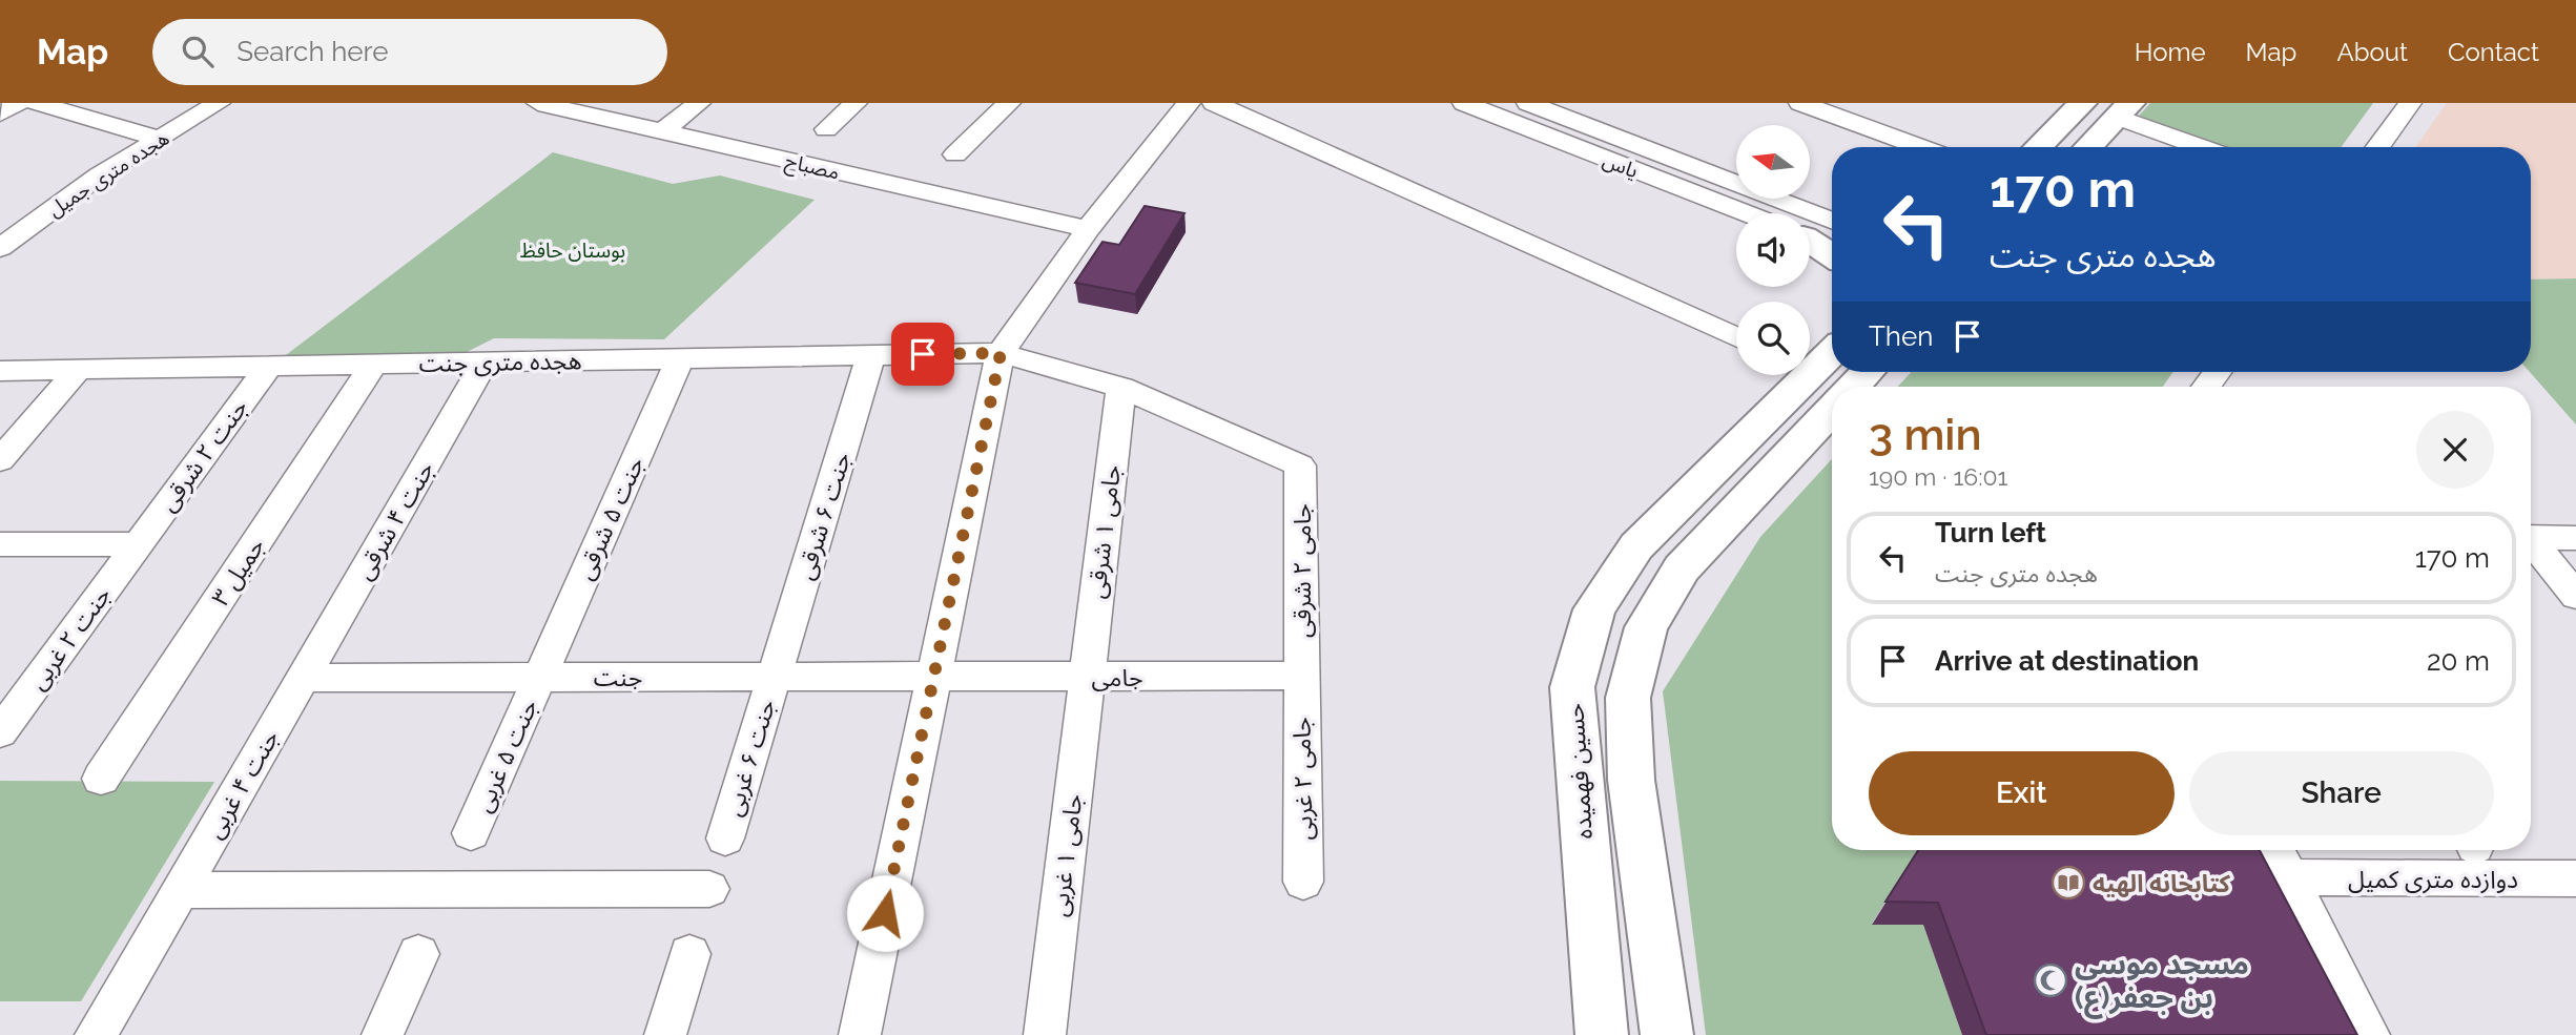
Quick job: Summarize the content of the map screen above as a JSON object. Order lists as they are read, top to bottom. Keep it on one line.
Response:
{"streets":{"main road":["حسین فهمیده"],"street":["یاس","مصباح","هجده متری جمیل","هجده متری جنت","جنت ۲ شرقی","جنت ۶ شرقی","جنت ۵ شرقی","جنت ۴ شرقی","جامی ۱ شرقی","جامی ۲ شرقی","جمیل ۳","جنت ۲ غربی","جنت","جامی","جنت ۵ غربی","جنت ۶ غربی","جامی ۲ غربی","جنت ۴ غربی","جامی ۱ غربی","دوازده متری کمیل"]},"crossings":[["هجده متری جنت","جنت ۲ شرقی"],["هجده متری جنت","جنت ۶ شرقی"],["هجده متری جنت","جنت ۵ شرقی"],["هجده متری جنت","جنت ۴ شرقی"],["هجده متری جنت","جامی ۱ شرقی"],["هجده متری جنت","جامی ۲ شرقی"],["هجده متری جنت","جمیل ۳"],["جنت ۲ شرقی","جنت ۲ غربی"],["جنت ۶ شرقی","جنت"],["جنت ۶ شرقی","جنت ۶ غربی"],["جنت ۵ شرقی","جنت"],["جنت ۵ شرقی","جنت ۵ غربی"],["جنت ۴ شرقی","جنت"],["جنت ۴ شرقی","جنت ۴ غربی"],["جامی ۱ شرقی","جامی"],["جامی ۱ شرقی","جامی ۱ غربی"],["جامی ۲ شرقی","جامی"],["جامی ۲ شرقی","جامی ۲ غربی"],["جنت","جامی"],["جنت","جنت ۵ غربی"],["جنت","جنت ۶ غربی"],["جنت","جنت ۴ غربی"],["جامی","جامی ۲ غربی"],["جامی","جامی ۱ غربی"]],"parks":["بوستان حافظ"],"places":{"library":["کتابخانه الهیه"],"mosque":["مسجد موسی بن جعفر(ع)"]},"north":"left","page":{"header":"Map","search":"Search here","nav":["Home","Map","About","Contact"],"turn":["170 m","هجده متری جنت"],"then":"Then","heading":["3 min","190 m · 16:01"],"list":[{"name":"Turn left","note":"هجده متری جنت","value":"170 m"},{"name":"Arrive at destination","value":"20 m"}],"buttons":["Exit","Share"]}}
